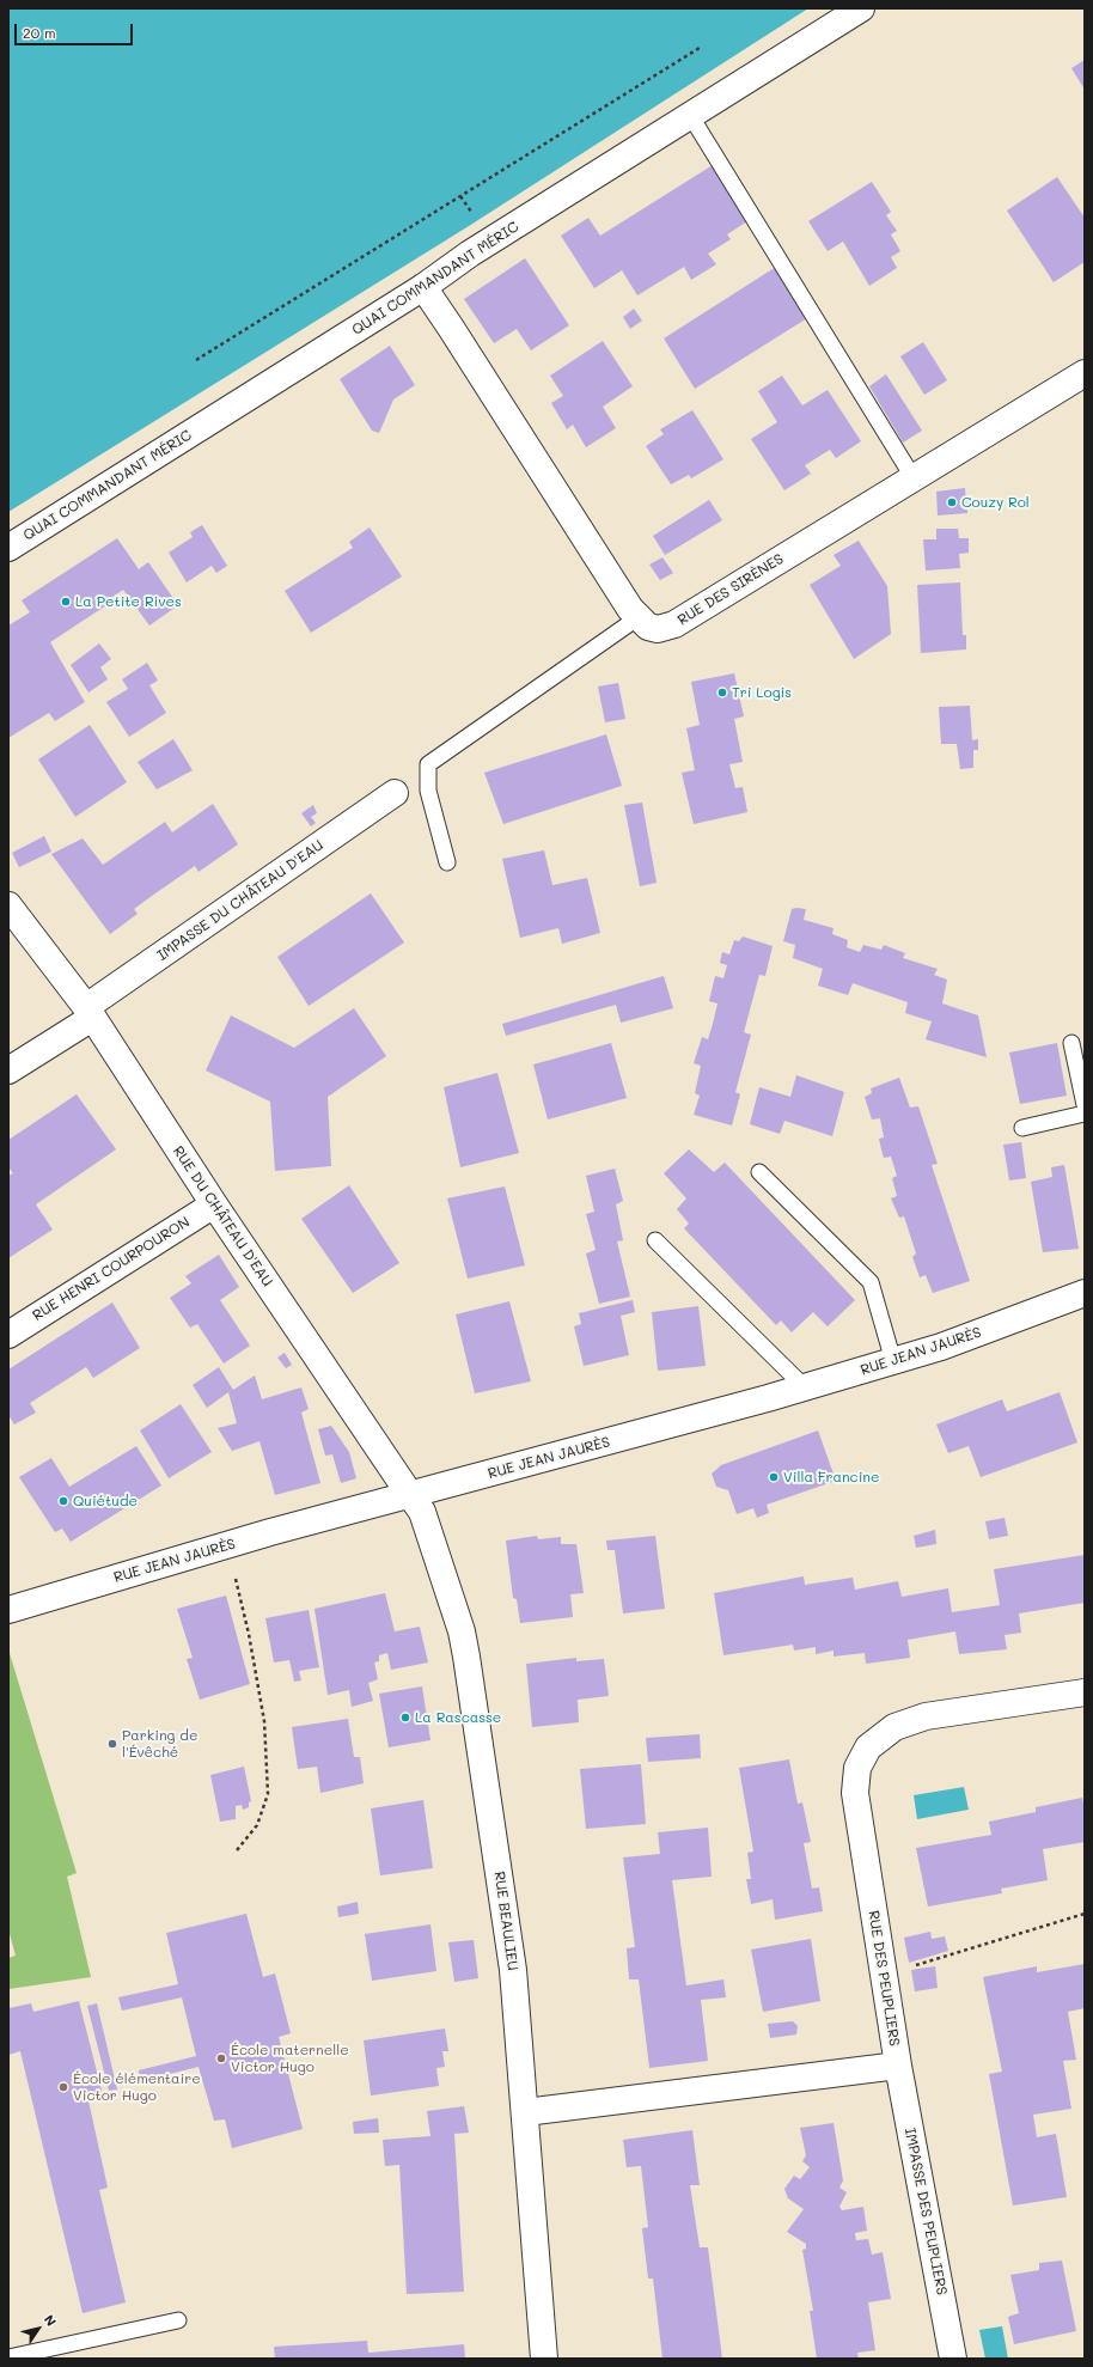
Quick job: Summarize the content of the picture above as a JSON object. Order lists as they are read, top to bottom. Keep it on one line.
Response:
{"streets":{"street":["QUAI COMMANDANT MÉRIC","RUE DES SIRÈNES","IMPASSE DU CHÂTEAU D'EAU","RUE DU CHÂTEAU D'EAU","RUE HENRI COURPOURON","RUE JEAN JAURÈS","RUE BEAULIEU","RUE DES PEUPLIERS","IMPASSE DES PEUPLIERS"]},"crossings":[["QUAI COMMANDANT MÉRIC","RUE DES SIRÈNES"],["IMPASSE DU CHÂTEAU D'EAU","RUE DU CHÂTEAU D'EAU"],["RUE DU CHÂTEAU D'EAU","RUE HENRI COURPOURON"],["RUE DU CHÂTEAU D'EAU","RUE JEAN JAURÈS"],["RUE DU CHÂTEAU D'EAU","RUE BEAULIEU"],["RUE JEAN JAURÈS","RUE BEAULIEU"],["RUE BEAULIEU","RUE DES PEUPLIERS"],["RUE DES PEUPLIERS","IMPASSE DES PEUPLIERS"]],"places":["Couzy Rol","La Petite Rives","Tri Logis","Villa Francine","Quiétude","La Rascasse","Parking de l'Évêché","École maternelle Victor Hugo","École élémentaire Victor Hugo"],"scale_bar":"20 m","north":"top right"}
